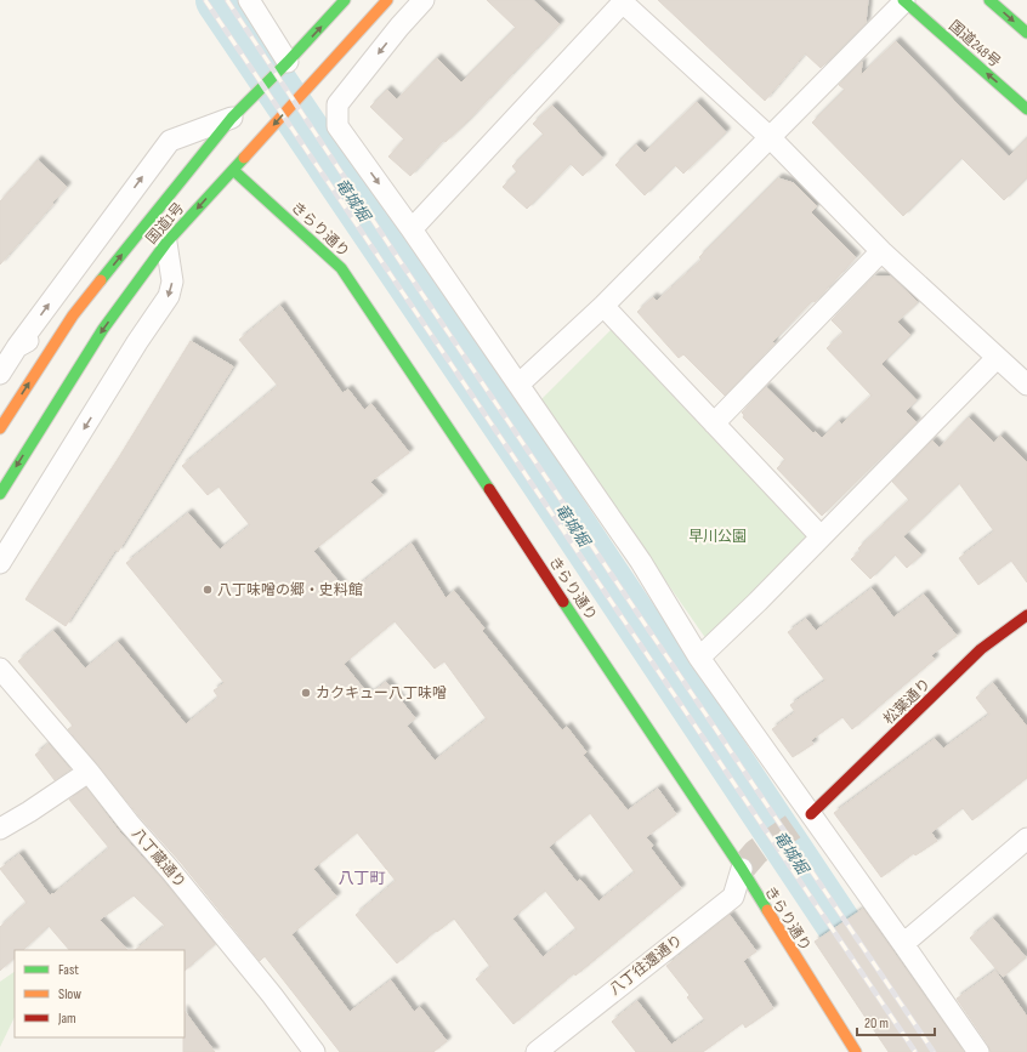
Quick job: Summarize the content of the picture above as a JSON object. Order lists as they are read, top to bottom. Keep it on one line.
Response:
{"streets":{"main road":["国道248号","国道1号","きらり通り","松葉通り"],"street":["八丁蔵通り","八丁往還通り"]},"crossings":[["国道1号","きらり通り"],["きらり通り","八丁往還通り"]],"districts":["八丁町"],"water":["竜城堀"],"parks":["早川公園"],"places":["八丁味噌の郷・史料館","カクキュー八丁味噌"],"legend":["Fast","Slow","Jam"],"scale_bar":"20 m"}
